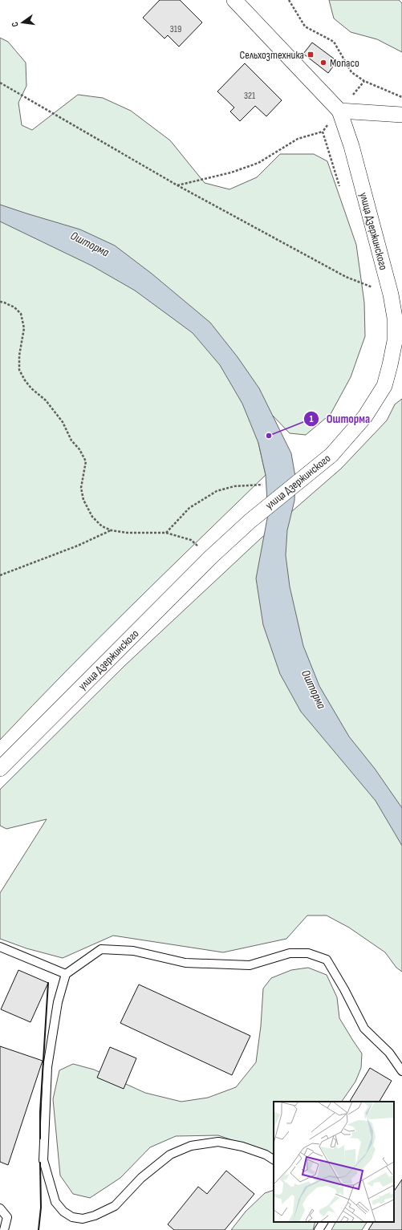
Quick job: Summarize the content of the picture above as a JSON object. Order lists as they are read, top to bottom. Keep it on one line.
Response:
{"streets":{"street":["улица Дзержинского"]},"water":["Ошторма"],"places":{"transit":["Сельхозтехника"],"other":["Monaco","Ошторма"]},"house_numbers":["319","321"],"north":"left"}
